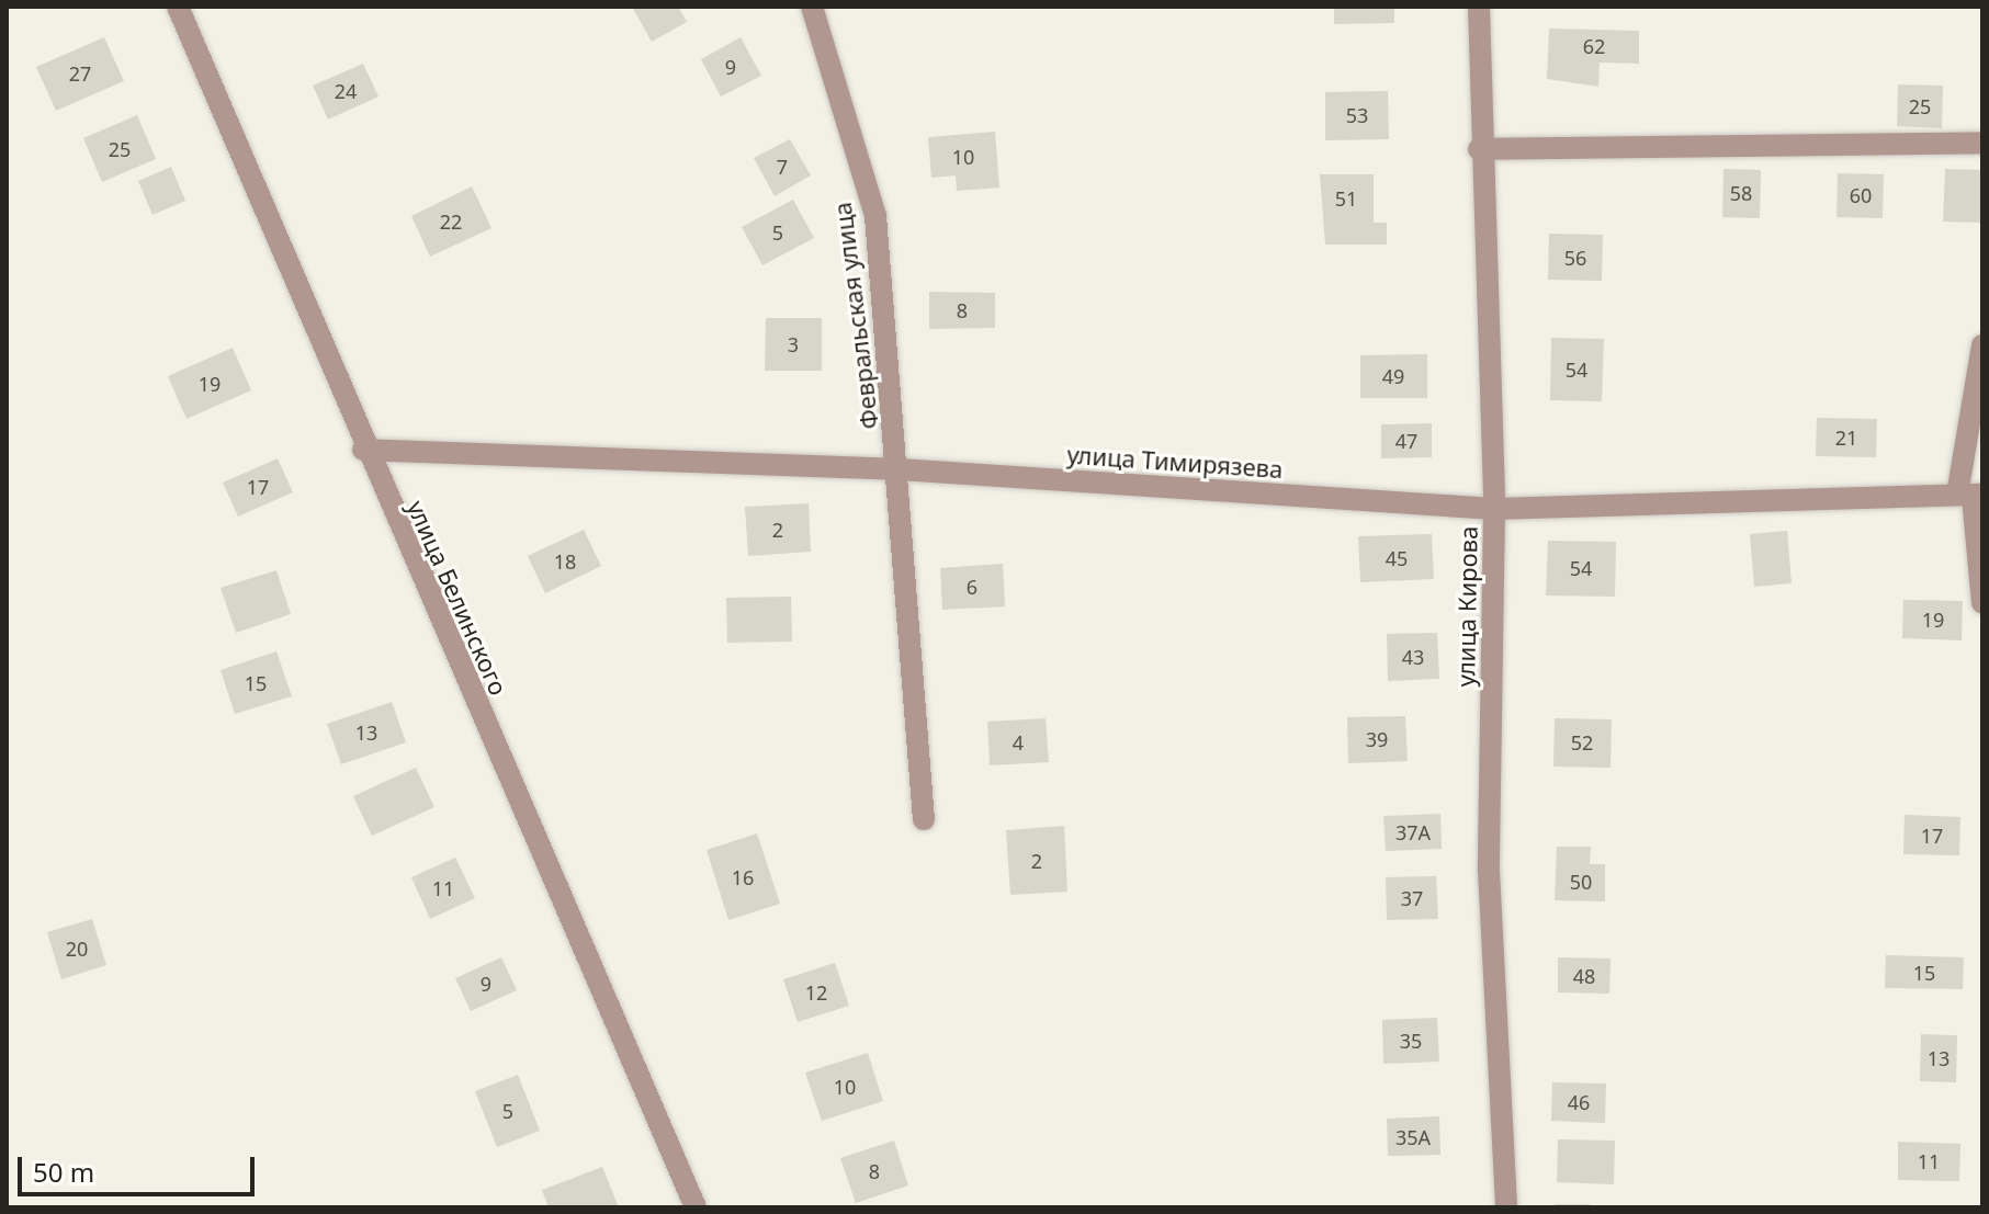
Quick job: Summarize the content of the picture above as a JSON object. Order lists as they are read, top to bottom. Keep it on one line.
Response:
{"streets":{"street":["Февральская улица","улица Тимирязева","улица Белинского","улица Кирова"]},"crossings":[["Февральская улица","улица Тимирязева"],["улица Тимирязева","улица Белинского"],["улица Тимирязева","улица Кирова"]],"house_numbers":["62","9","27","24","25","53","25","10","7","58","60","51","22","5","56","8","3","54","49","19","21","47","17","2","45","18","54","6","19","43","15","13","39","4","52","37А","17","2","16","50","11","37","20","15","48","9","12","35","13","10","46","5","35А","11","8"],"scale_bar":"50 m"}
